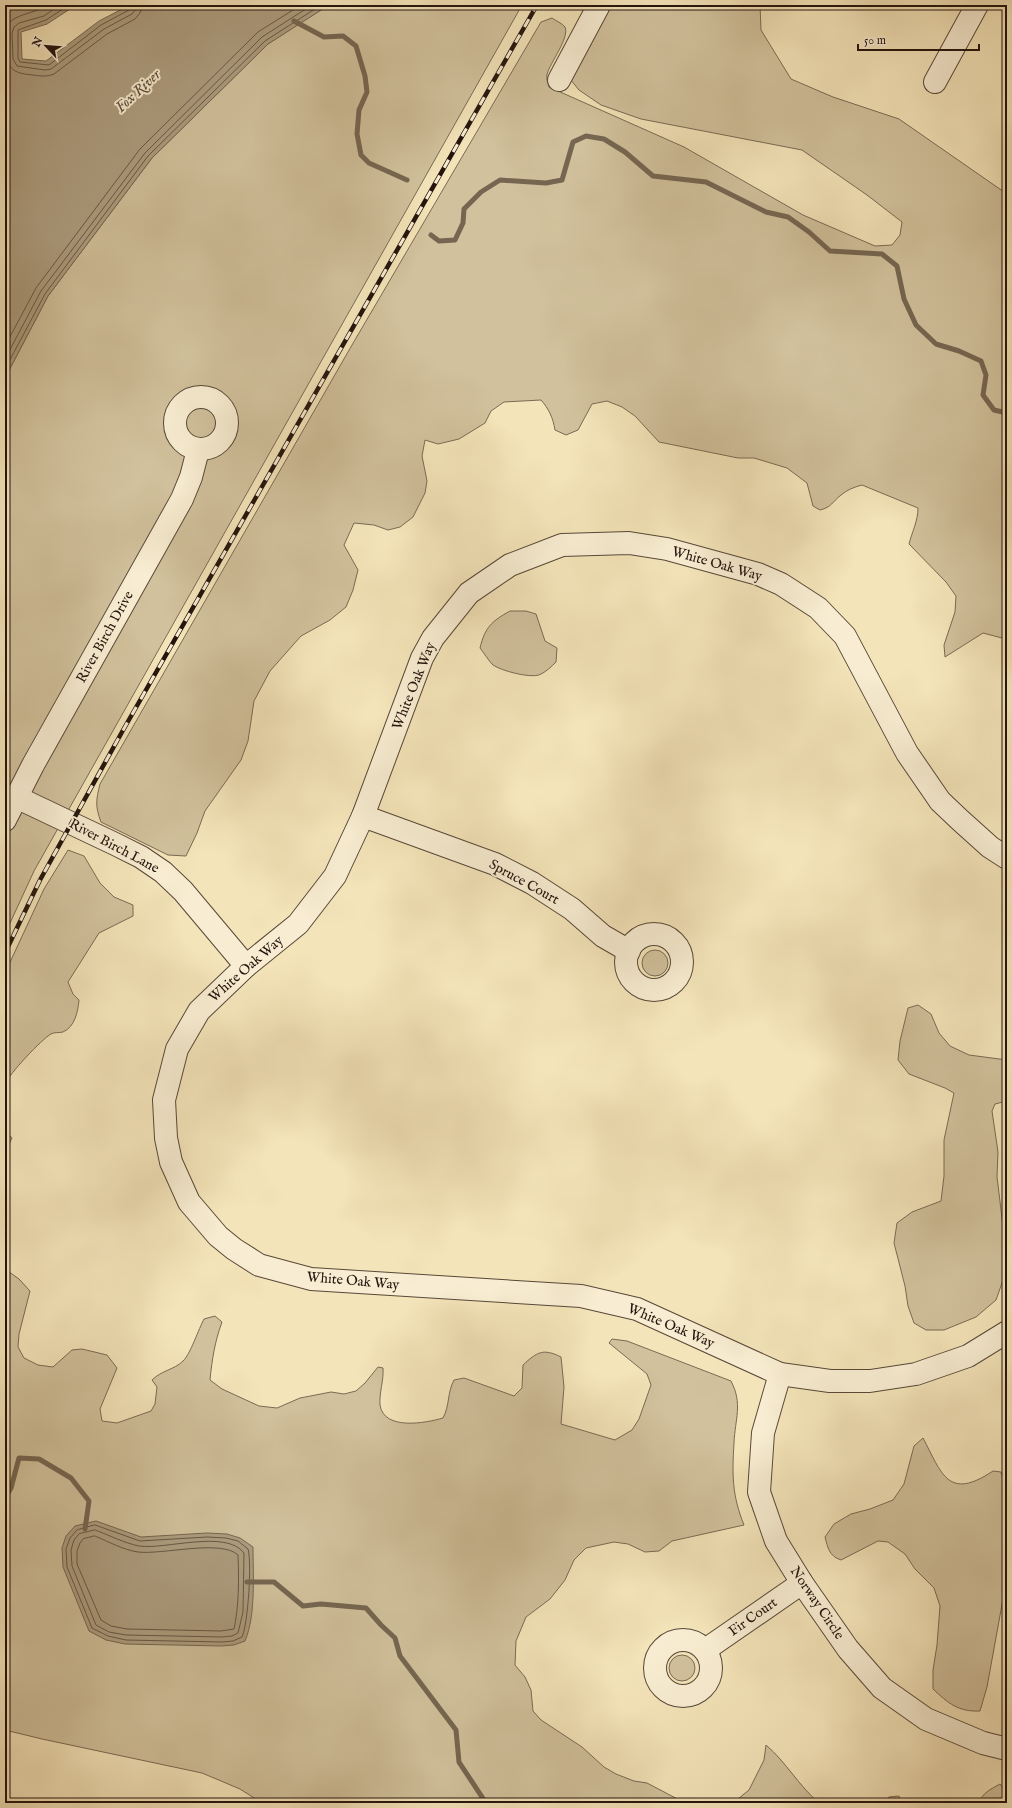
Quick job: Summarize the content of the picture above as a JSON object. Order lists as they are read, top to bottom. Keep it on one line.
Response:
{"streets":{"street":["White Oak Way","River Birch Drive","River Birch Lane","Spruce Court","Norway Circle","Fir Court"]},"crossings":[["White Oak Way","River Birch Lane"],["White Oak Way","Spruce Court"],["White Oak Way","Norway Circle"],["River Birch Drive","River Birch Lane"],["Norway Circle","Fir Court"]],"water":["Fox River"],"scale_bar":"50 m","north":"top left"}
